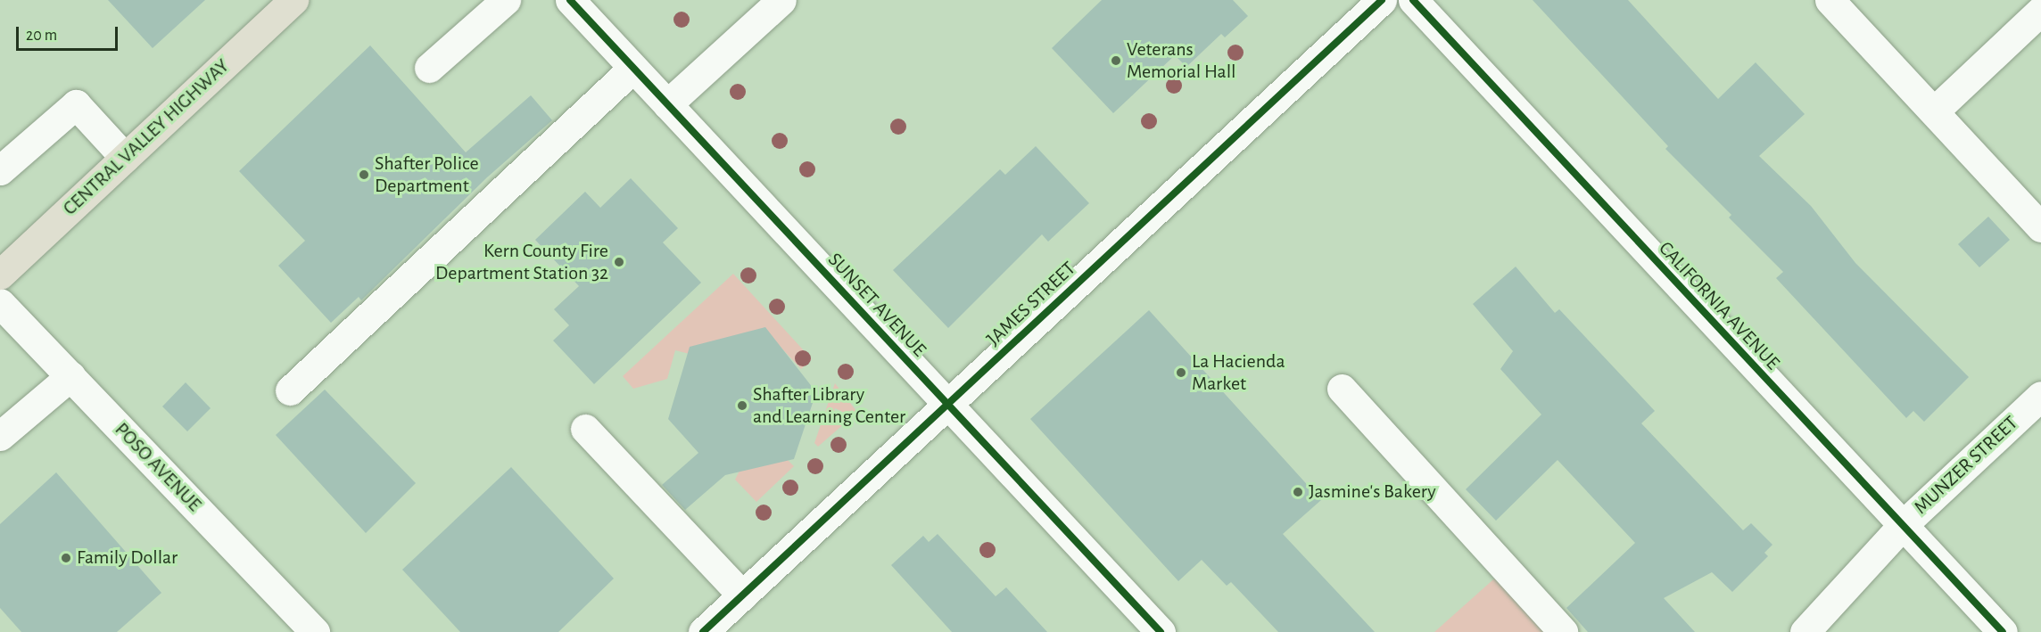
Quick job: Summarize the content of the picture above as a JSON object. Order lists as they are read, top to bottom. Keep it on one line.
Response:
{"streets":{"main road":["CENTRAL VALLEY HIGHWAY"],"street":["JAMES STREET","SUNSET AVENUE","CALIFORNIA AVENUE","MUNZER STREET","POSO AVENUE"]},"crossings":[["JAMES STREET","SUNSET AVENUE"],["CALIFORNIA AVENUE","MUNZER STREET"]],"places":["Veterans Memorial Hall","Shafter Police Department","Kern County Fire Department Station 32","La Hacienda Market","Shafter Library and Learning Center","Jasmine's Bakery","Family Dollar"],"scale_bar":"20 m"}
